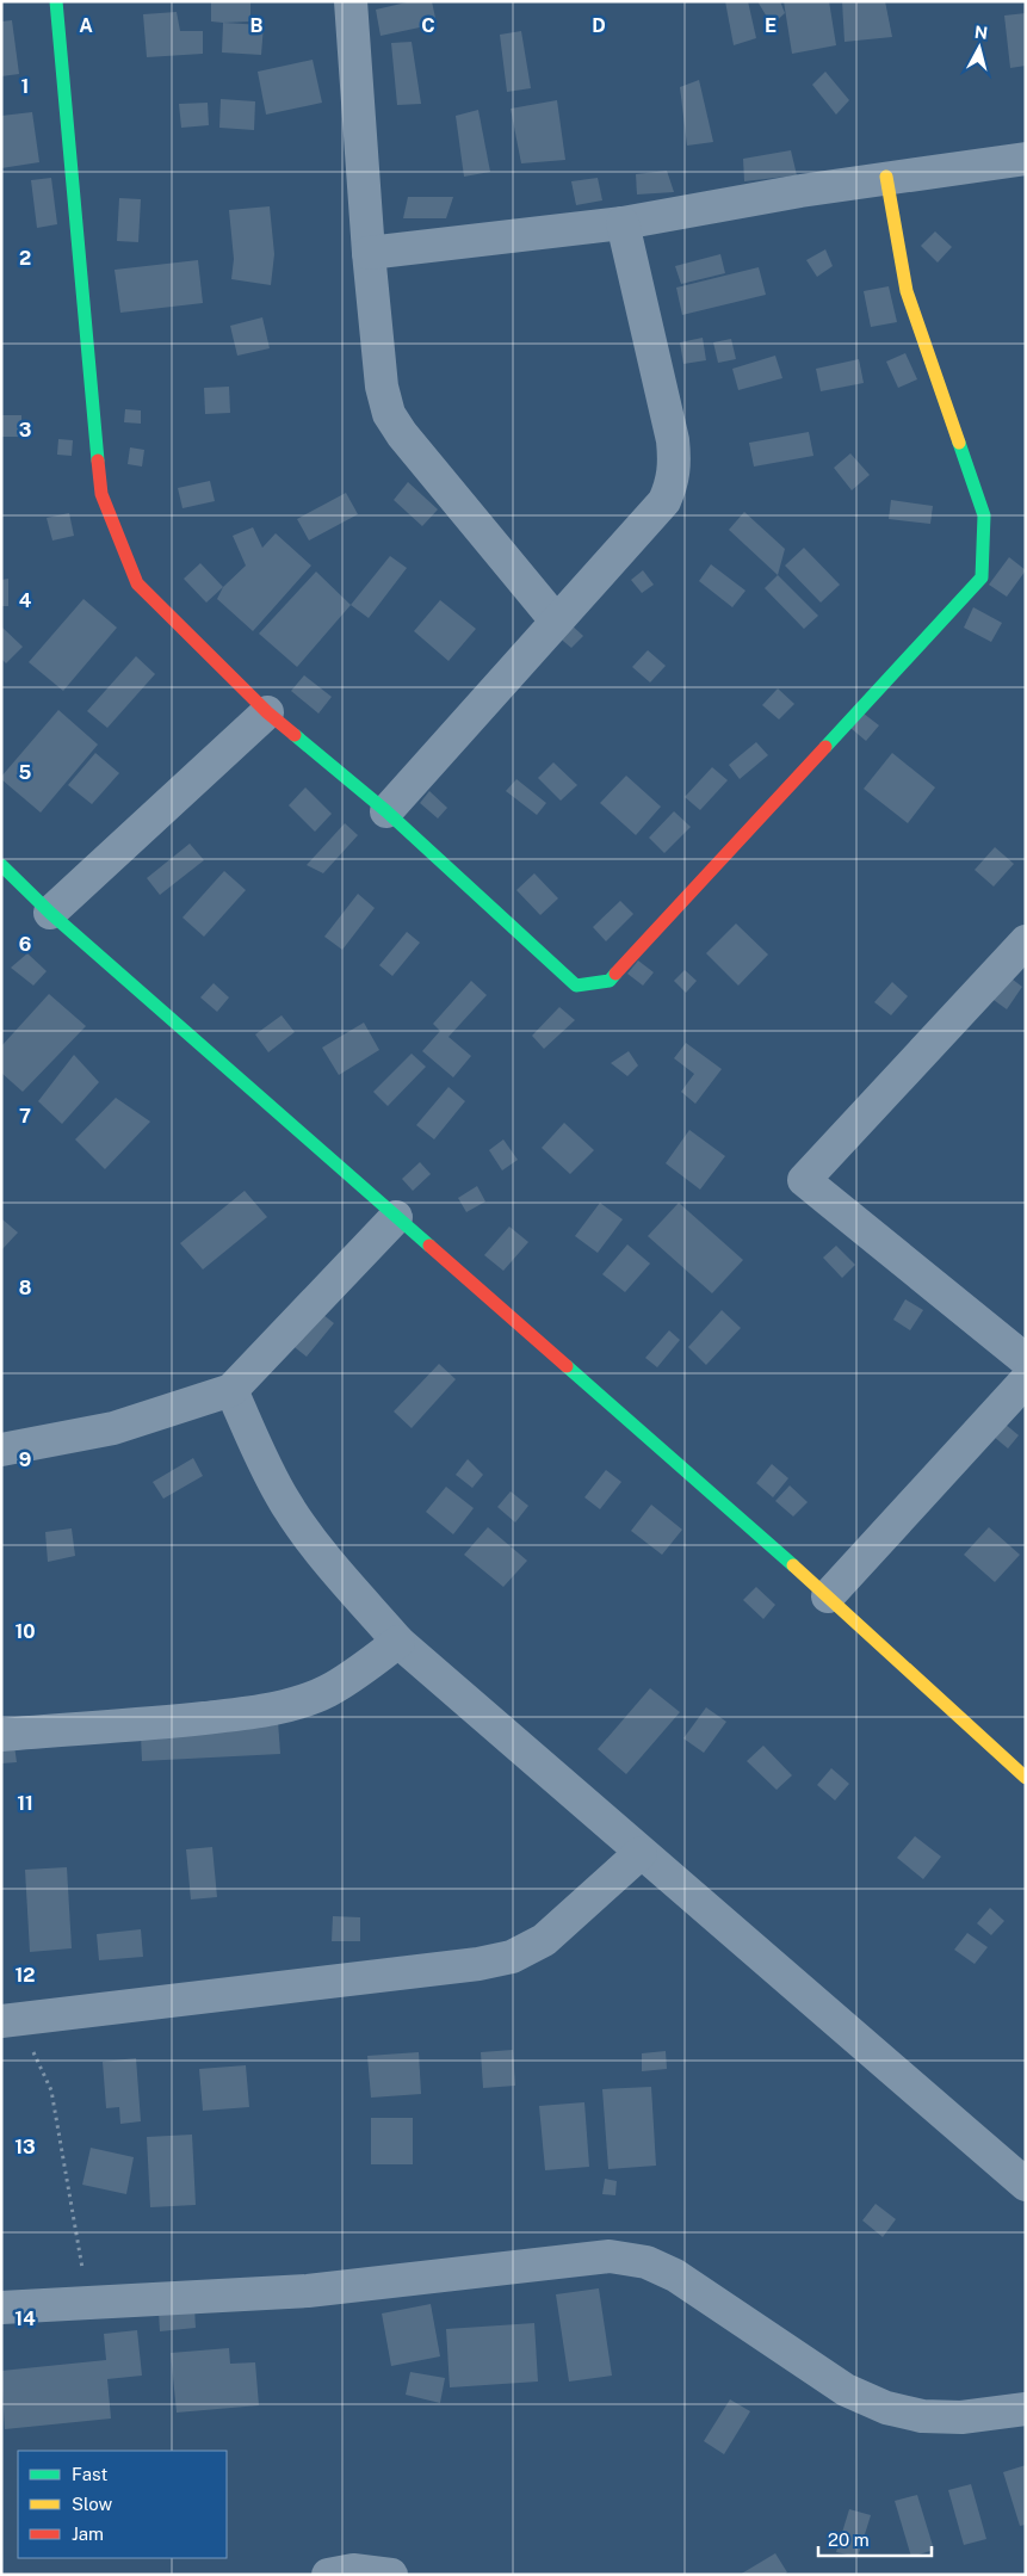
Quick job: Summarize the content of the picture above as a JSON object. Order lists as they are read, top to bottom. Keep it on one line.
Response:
{"legend":["Fast","Slow","Jam"],"scale_bar":"20 m","north":"top","grid":{"columns":["A","B","C","D","E"],"rows":["1","2","3","4","5","6","7","8","9","10","11","12","13","14"]}}
